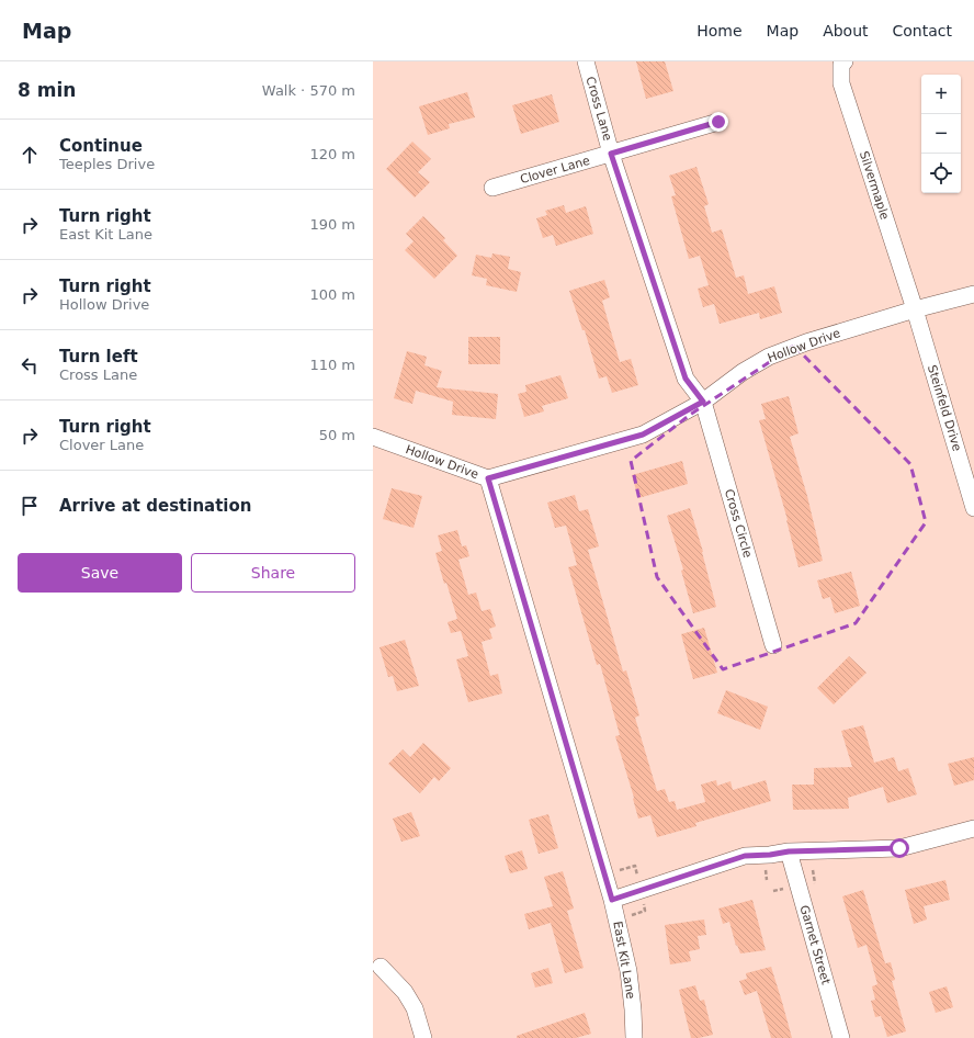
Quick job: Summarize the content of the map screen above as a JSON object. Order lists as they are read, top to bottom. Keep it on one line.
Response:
{"streets":{"street":["Cross Lane","Clover Lane","Silvermaple","Hollow Drive","Steinfeld Drive","Cross Circle","Garnet Street","East Kit Lane"]},"crossings":[["Cross Lane","Clover Lane"],["Cross Lane","Hollow Drive"],["Cross Lane","Cross Circle"],["Silvermaple","Hollow Drive"],["Silvermaple","Steinfeld Drive"],["Hollow Drive","Steinfeld Drive"],["Hollow Drive","Cross Circle"],["Hollow Drive","East Kit Lane"]],"page":{"header":"Map","nav":["Home","Map","About","Contact"],"heading":["8 min","Walk · 570 m"],"map_buttons":["+","−"],"list":[["Continue","Teeples Drive","120 m"],["Turn right","East Kit Lane","190 m"],["Turn right","Hollow Drive","100 m"],["Turn left","Cross Lane","110 m"],["Turn right","Clover Lane","50 m"],"Arrive at destination"],"buttons":["Save","Share"]}}
